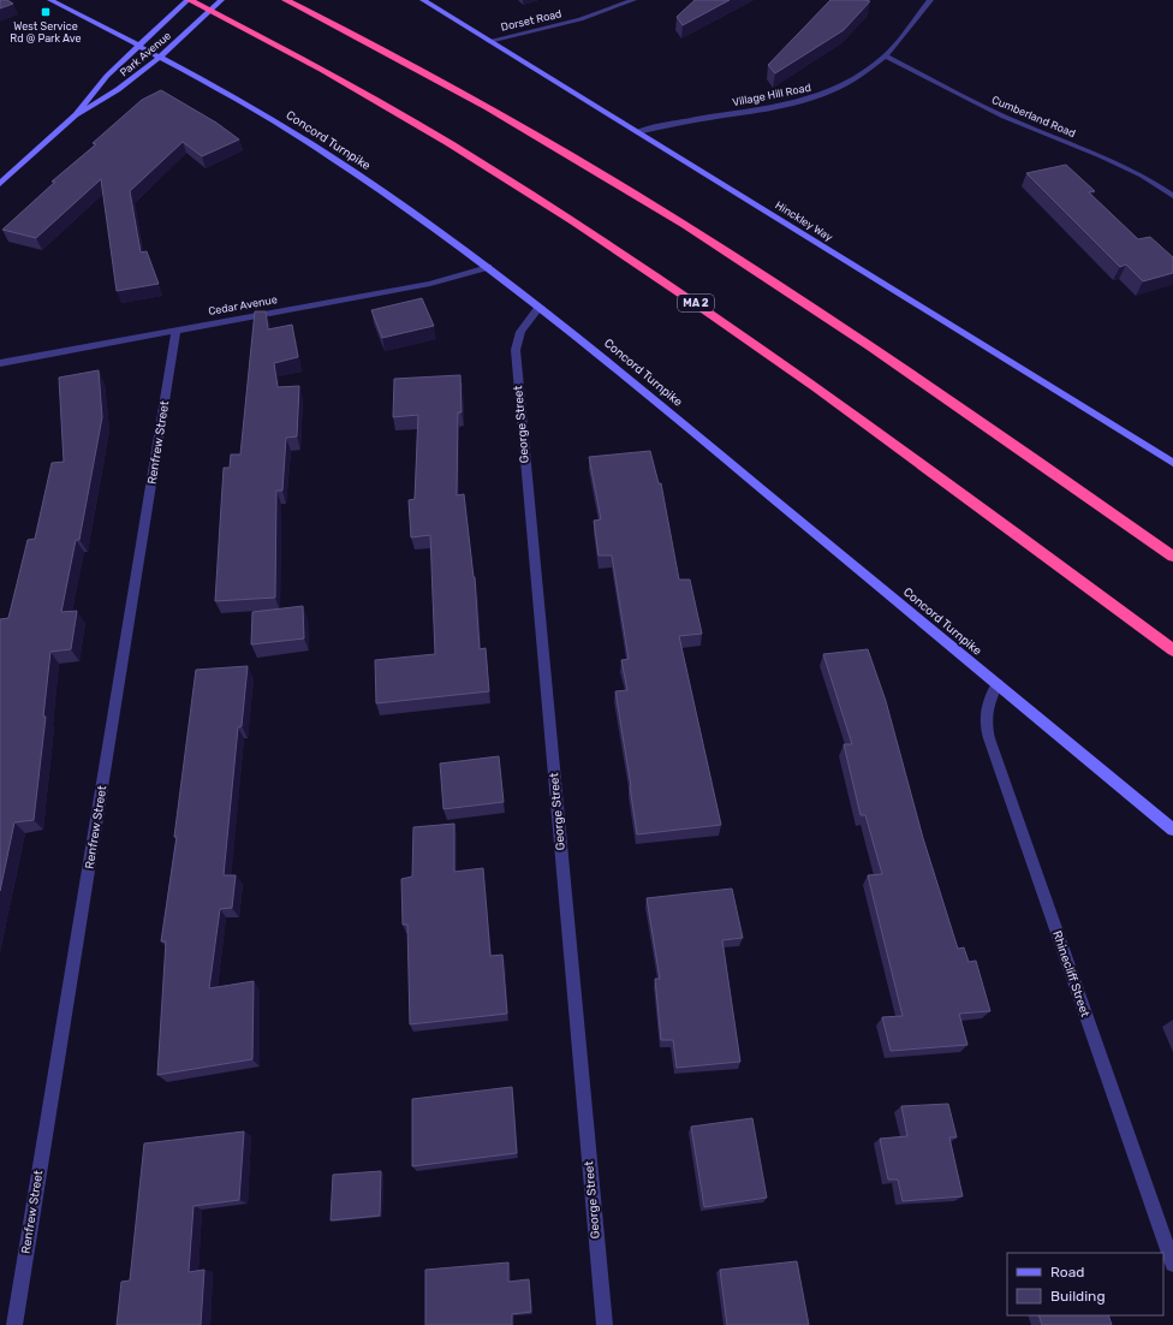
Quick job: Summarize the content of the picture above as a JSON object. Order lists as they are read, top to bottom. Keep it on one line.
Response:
{"streets":{"highway":["MA 2"],"main road":["Park Avenue","Concord Turnpike","Hinckley Way"],"street":["Dorset Road","Village Hill Road","Cumberland Road","Cedar Avenue","George Street","Renfrew Street","Rhinecliff Street"]},"crossings":[["Dorset Road","Hinckley Way"],["Park Avenue","Concord Turnpike"],["Park Avenue","MA 2"],["Village Hill Road","Cumberland Road"],["Village Hill Road","Hinckley Way"],["Concord Turnpike","Cedar Avenue"],["Concord Turnpike","George Street"],["Concord Turnpike","Rhinecliff Street"],["Cedar Avenue","Renfrew Street"]],"places":{"transit":["West Service Rd @ Park Ave"]},"legend":["Road","Building"]}
